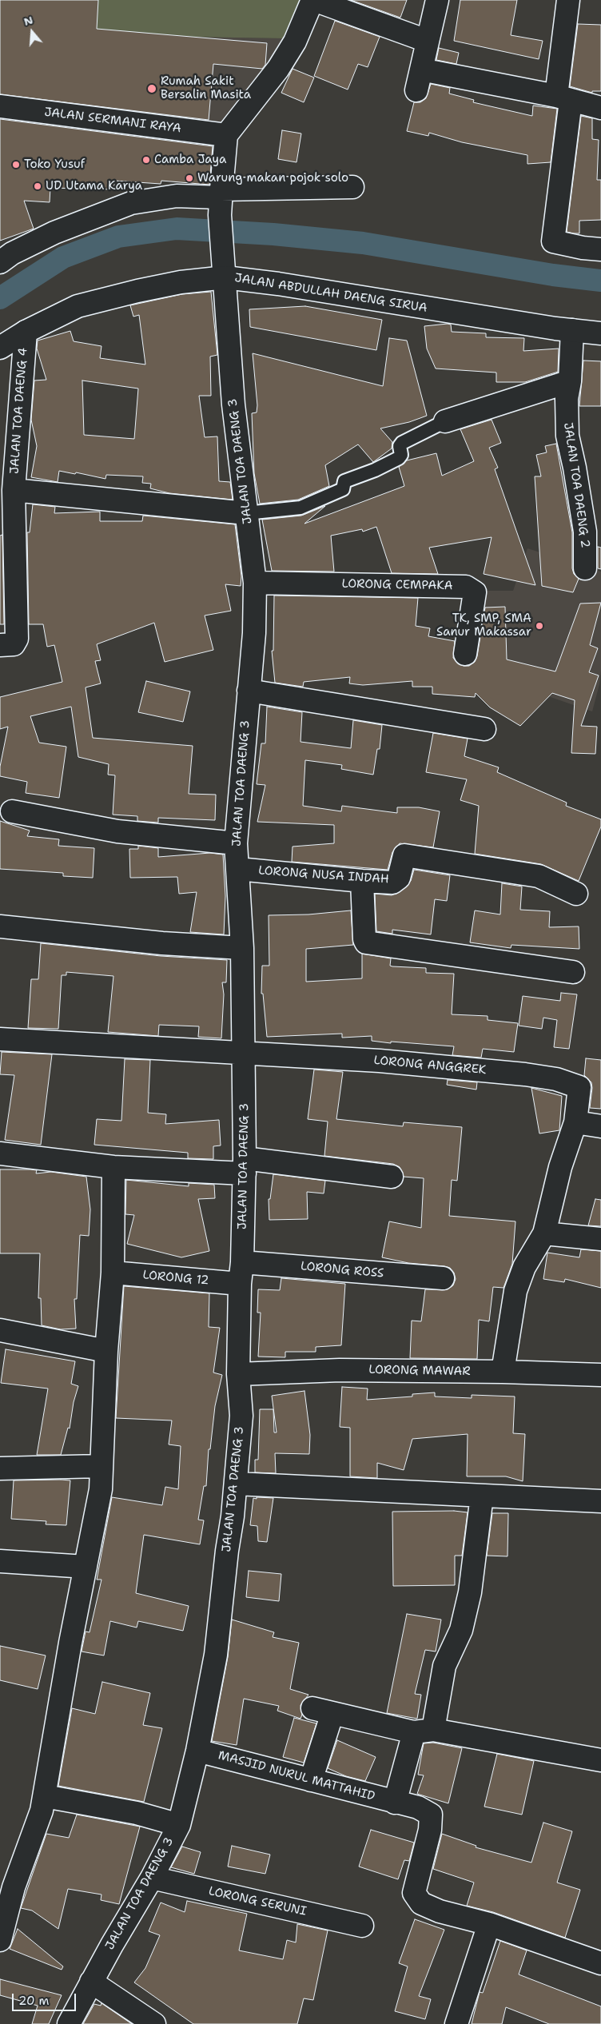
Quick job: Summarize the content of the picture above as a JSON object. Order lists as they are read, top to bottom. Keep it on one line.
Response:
{"streets":{"street":["JALAN SERMANI RAYA","JALAN ABDULLAH DAENG SIRUA","JALAN TOA DAENG 4","JALAN TOA DAENG 3","JALAN TOA DAENG 2","LORONG CEMPAKA","LORONG NUSA INDAH","LORONG ANGGREK","LORONG ROSS","LORONG 12","LORONG MAWAR","MASJID NURUL MATTAHID","LORONG SERUNI"]},"crossings":[["JALAN SERMANI RAYA","JALAN TOA DAENG 3"],["JALAN ABDULLAH DAENG SIRUA","JALAN TOA DAENG 4"],["JALAN ABDULLAH DAENG SIRUA","JALAN TOA DAENG 3"],["JALAN ABDULLAH DAENG SIRUA","JALAN TOA DAENG 2"],["JALAN TOA DAENG 3","LORONG CEMPAKA"],["JALAN TOA DAENG 3","LORONG NUSA INDAH"],["JALAN TOA DAENG 3","LORONG ANGGREK"],["JALAN TOA DAENG 3","LORONG ROSS"],["JALAN TOA DAENG 3","LORONG 12"],["JALAN TOA DAENG 3","LORONG MAWAR"],["JALAN TOA DAENG 3","MASJID NURUL MATTAHID"],["JALAN TOA DAENG 3","LORONG SERUNI"]],"places":["Rumah Sakit Bersalin Masita","Camba Jaya","Toko Yusuf","Warung makan pojok solo","UD Utama Karya","TK, SMP, SMA Sanur Makassar"],"scale_bar":"20 m","north":"top"}
